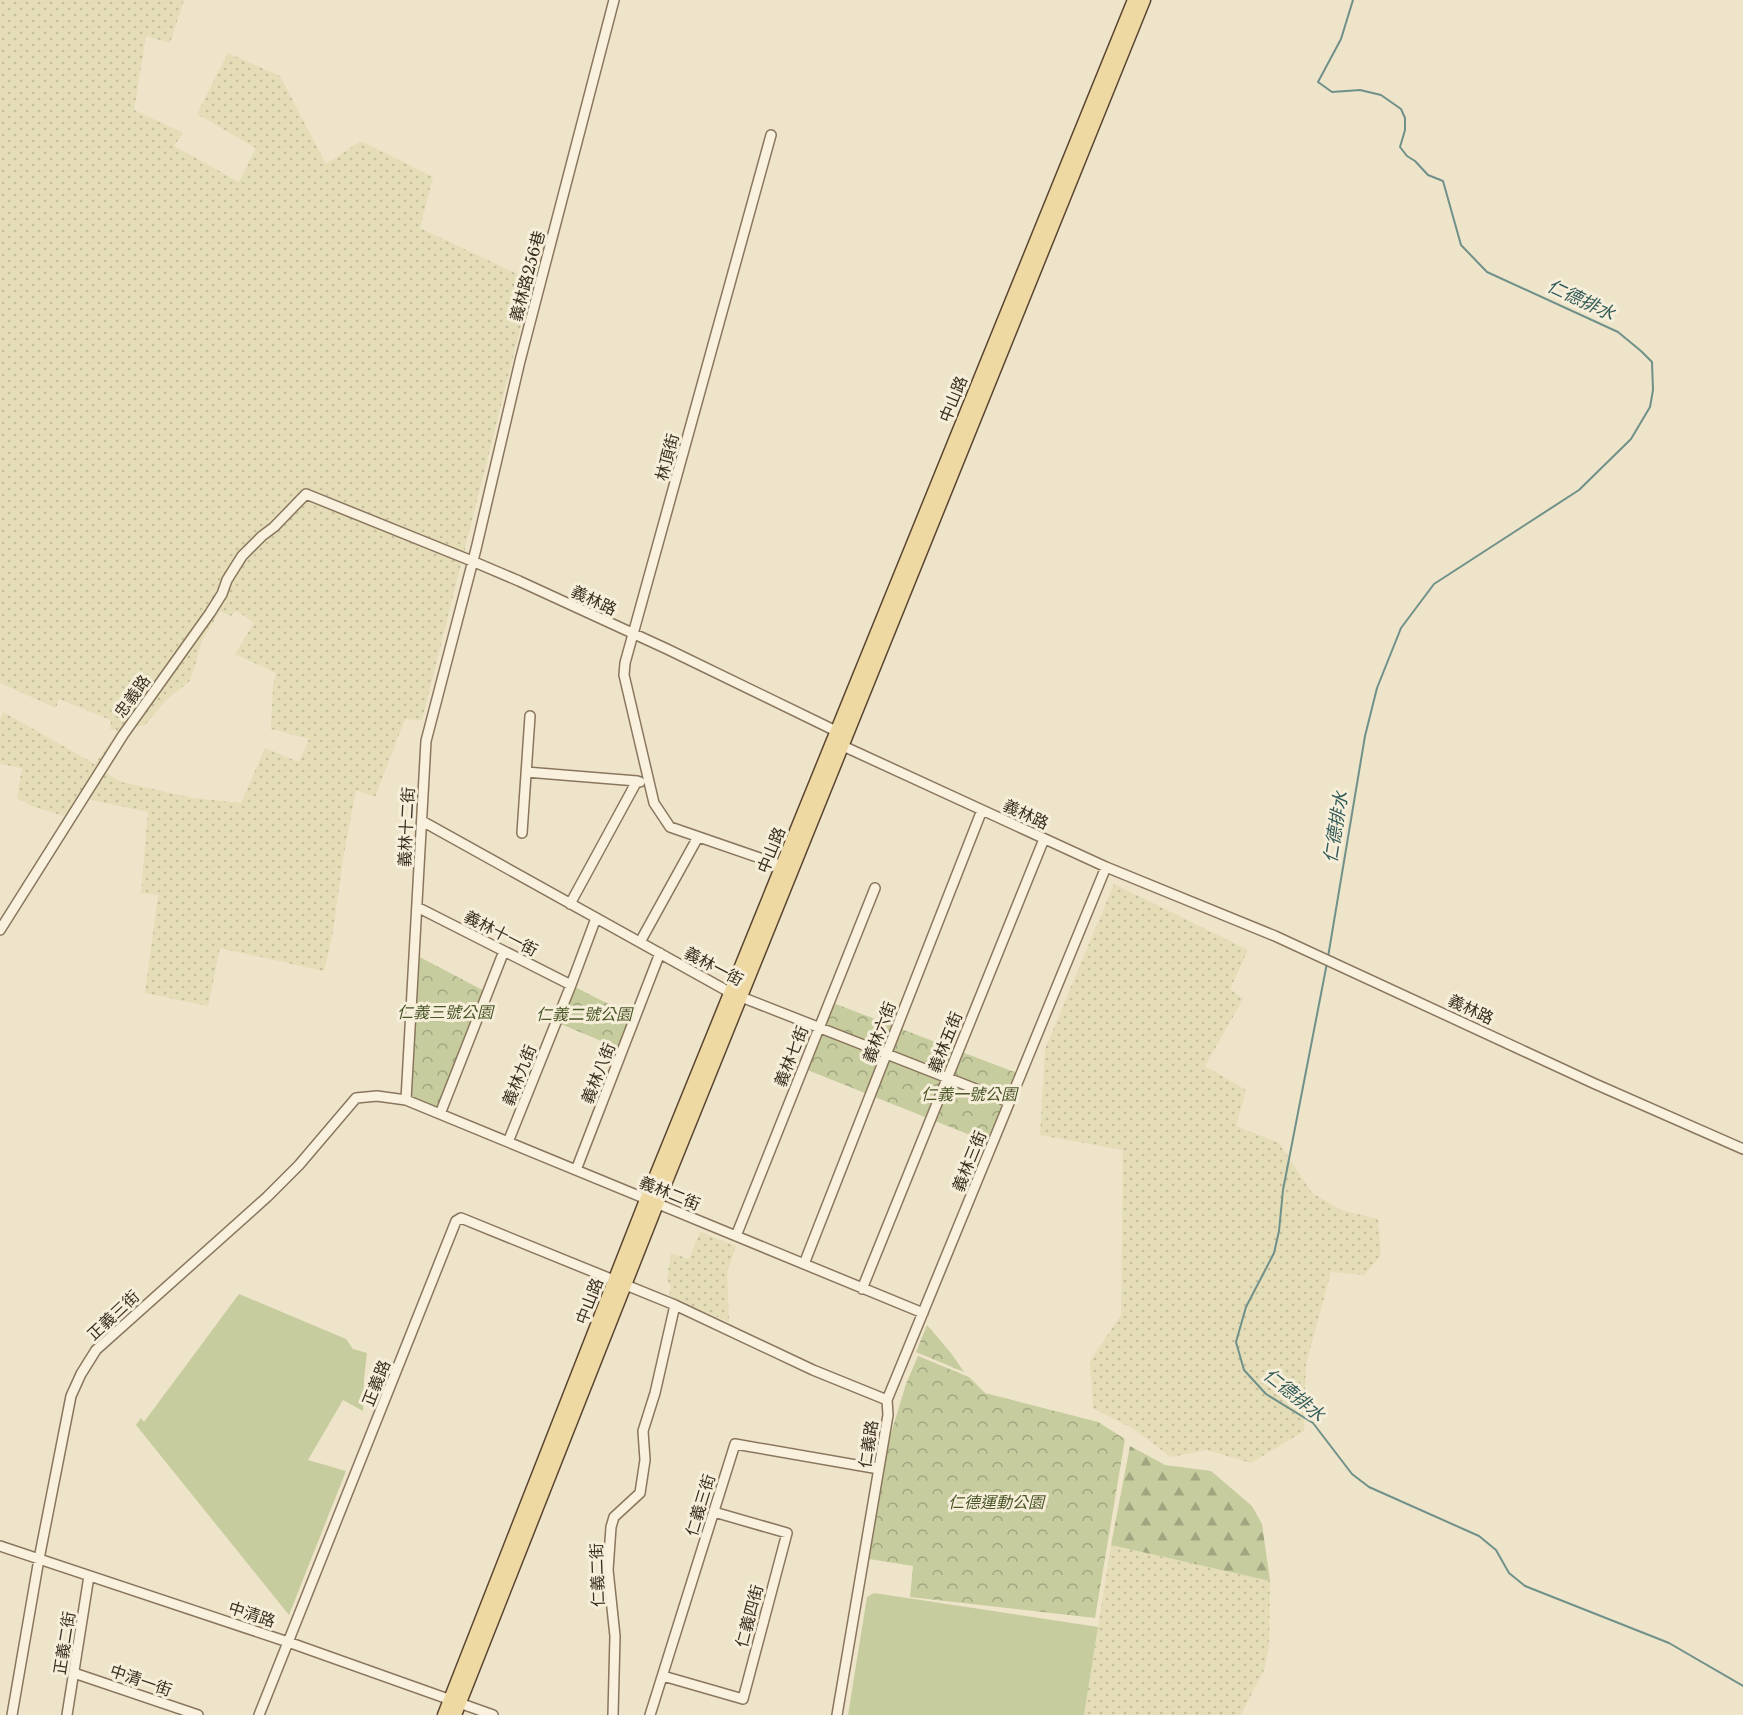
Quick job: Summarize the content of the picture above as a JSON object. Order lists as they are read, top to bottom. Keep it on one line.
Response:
{"streets":{"main road":["中山路"],"street":["義林路256巷","林頂街","義林路","忠義路","義林十二街","義林十一街","義林一街","義林六街","義林五街","義林七街","義林八街","義林九街","義林三街","義林二街","正義三街","正義路","仁義路","仁義三街","仁義二街","中清路","仁義四街","正義二街","中清一街"]},"crossings":[["義林路256巷","義林路"],["義林路256巷","義林十二街"],["中山路","林頂街"],["中山路","義林路"],["中山路","義林一街"],["中山路","義林二街"],["中山路","正義路"],["中山路","仁義路"],["中山路","中清路"],["林頂街","義林路"],["義林路","忠義路"],["義林路","義林十二街"],["義林路","義林六街"],["義林路","義林五街"],["義林路","義林三街"],["義林十二街","義林十一街"],["義林十二街","義林一街"],["義林十二街","義林二街"],["義林十二街","正義三街"],["義林十一街","義林九街"],["義林一街","義林六街"],["義林一街","義林五街"],["義林一街","義林七街"],["義林一街","義林八街"],["義林一街","義林九街"],["義林一街","義林三街"],["義林六街","義林二街"],["義林五街","義林二街"],["義林七街","義林二街"],["義林八街","義林二街"],["義林九街","義林二街"],["義林三街","義林二街"],["義林三街","仁義路"],["義林二街","正義三街"],["正義三街","中清路"],["正義路","仁義路"],["正義路","中清路"],["仁義路","仁義三街"],["仁義路","仁義二街"],["仁義三街","仁義四街"],["中清路","正義二街"],["正義二街","中清一街"]],"water":["仁德排水"],"parks":["仁義三號公園","仁義二號公園","仁義一號公園","仁德運動公園"]}
